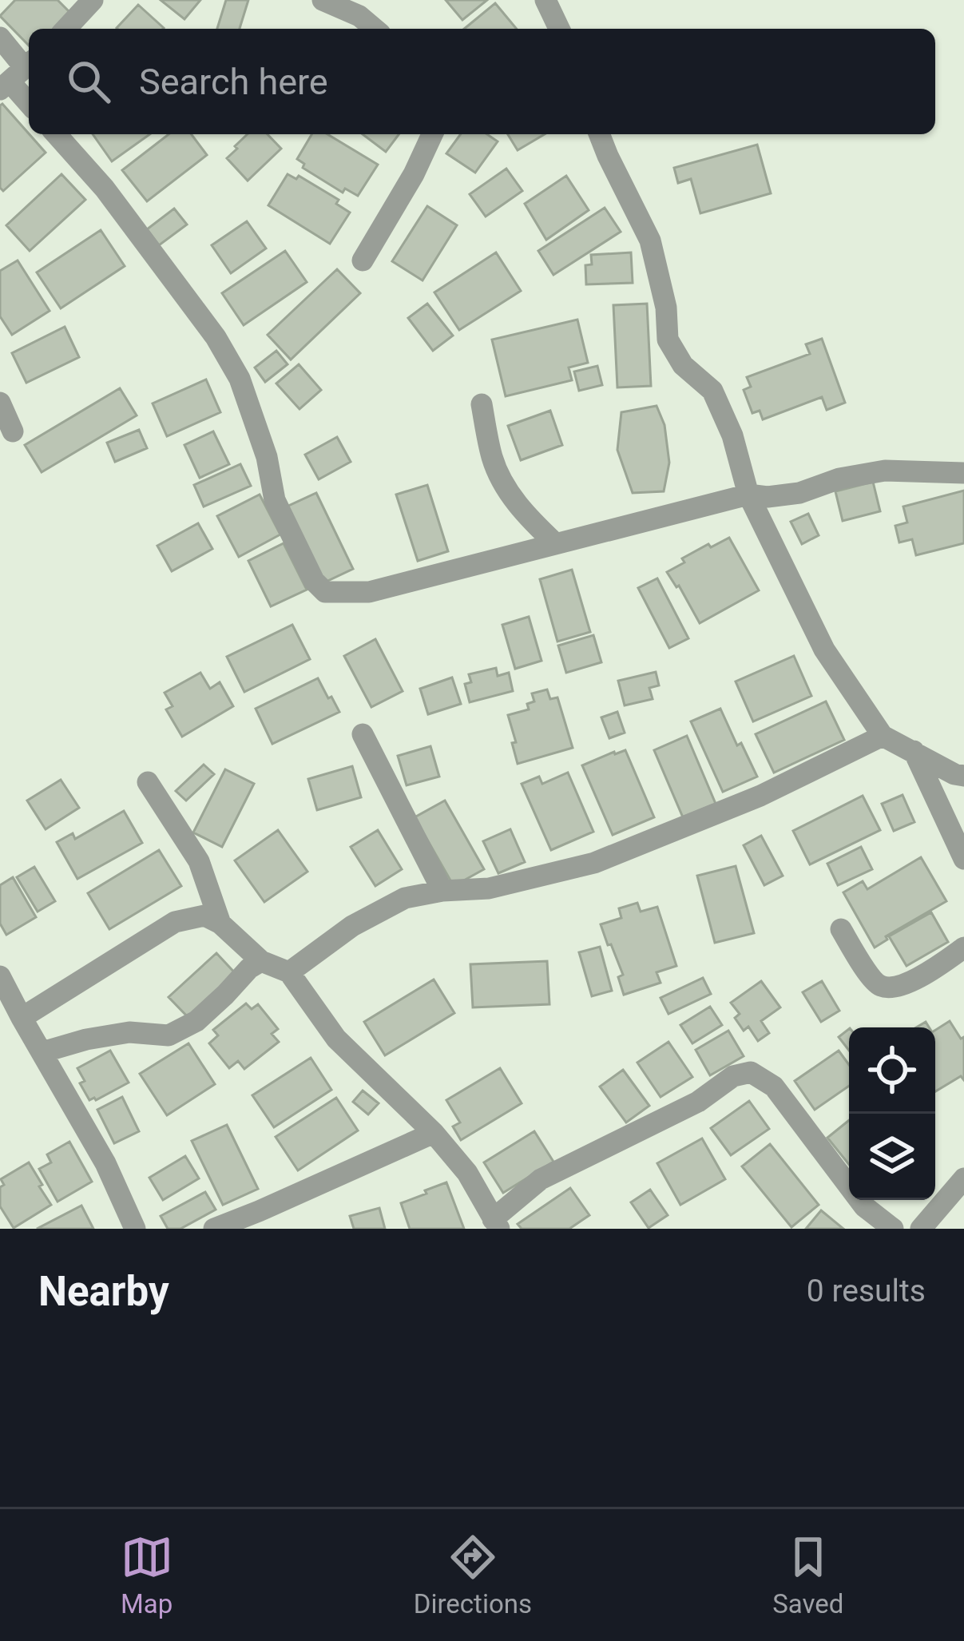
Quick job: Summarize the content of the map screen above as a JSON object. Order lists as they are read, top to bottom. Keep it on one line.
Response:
{"page":{"search":"Search here","heading":["Nearby","0 results"],"nav":["Map","Directions","Saved"]}}
